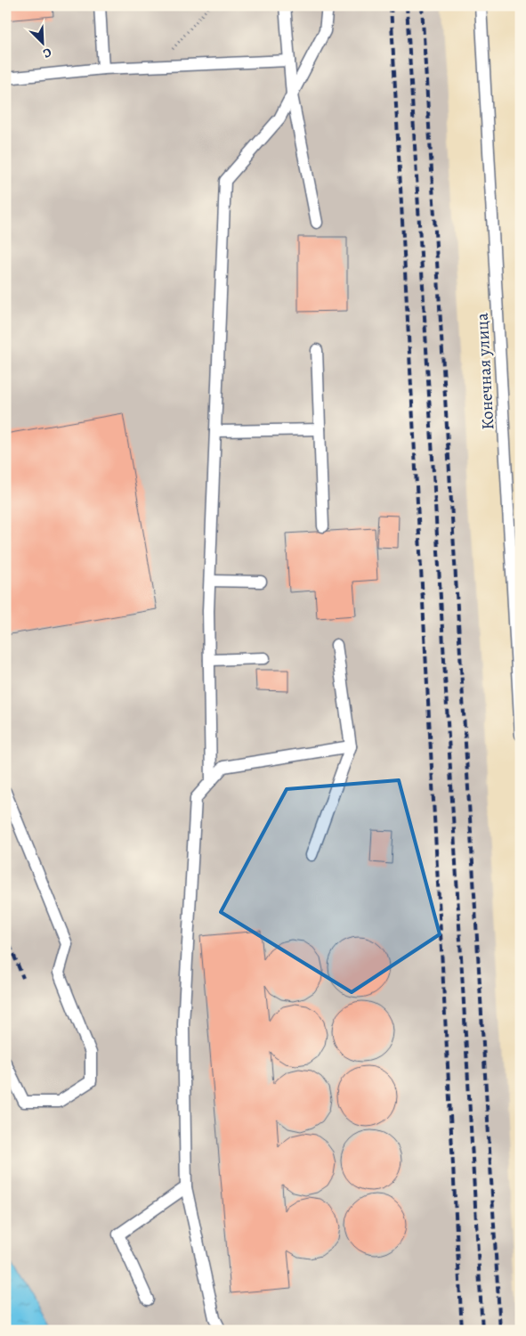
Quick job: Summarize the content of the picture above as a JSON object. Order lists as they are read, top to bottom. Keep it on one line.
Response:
{"streets":{"lane":["Конечная улица"]},"north":"bottom right"}
